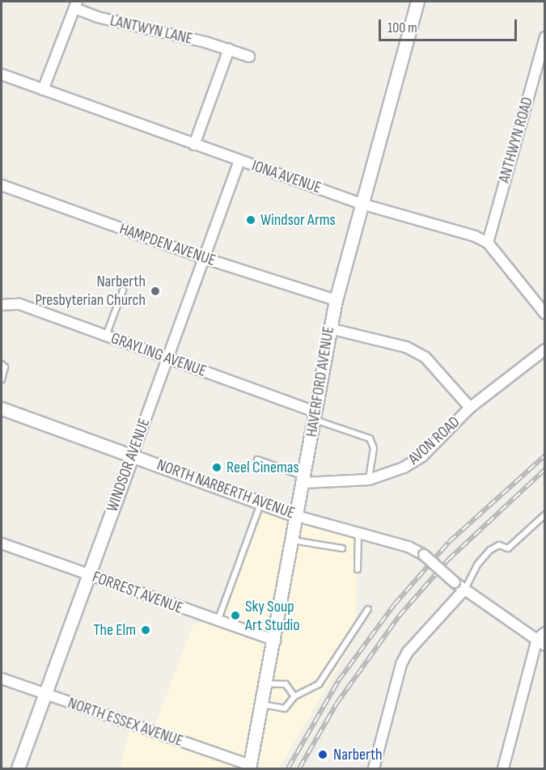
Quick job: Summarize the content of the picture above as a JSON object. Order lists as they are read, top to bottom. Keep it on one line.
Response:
{"streets":{"street":["LANTWYN LANE","ANTHWYN ROAD","IONA AVENUE","HAMPDEN AVENUE","GRAYLING AVENUE","HAVERFORD AVENUE","AVON ROAD","WINDSOR AVENUE","NORTH NARBERTH AVENUE","FORREST AVENUE","NORTH ESSEX AVENUE"]},"crossings":[["ANTHWYN ROAD","IONA AVENUE"],["IONA AVENUE","HAVERFORD AVENUE"],["IONA AVENUE","WINDSOR AVENUE"],["HAMPDEN AVENUE","HAVERFORD AVENUE"],["HAMPDEN AVENUE","WINDSOR AVENUE"],["GRAYLING AVENUE","HAVERFORD AVENUE"],["GRAYLING AVENUE","WINDSOR AVENUE"],["HAVERFORD AVENUE","AVON ROAD"],["HAVERFORD AVENUE","NORTH NARBERTH AVENUE"],["HAVERFORD AVENUE","FORREST AVENUE"],["HAVERFORD AVENUE","NORTH ESSEX AVENUE"],["WINDSOR AVENUE","NORTH NARBERTH AVENUE"],["WINDSOR AVENUE","FORREST AVENUE"],["WINDSOR AVENUE","NORTH ESSEX AVENUE"]],"places":["Windsor Arms","Narberth Presbyterian Church","Reel Cinemas","Sky Soup Art Studio","The Elm","Narberth"],"scale_bar":"100 m"}
